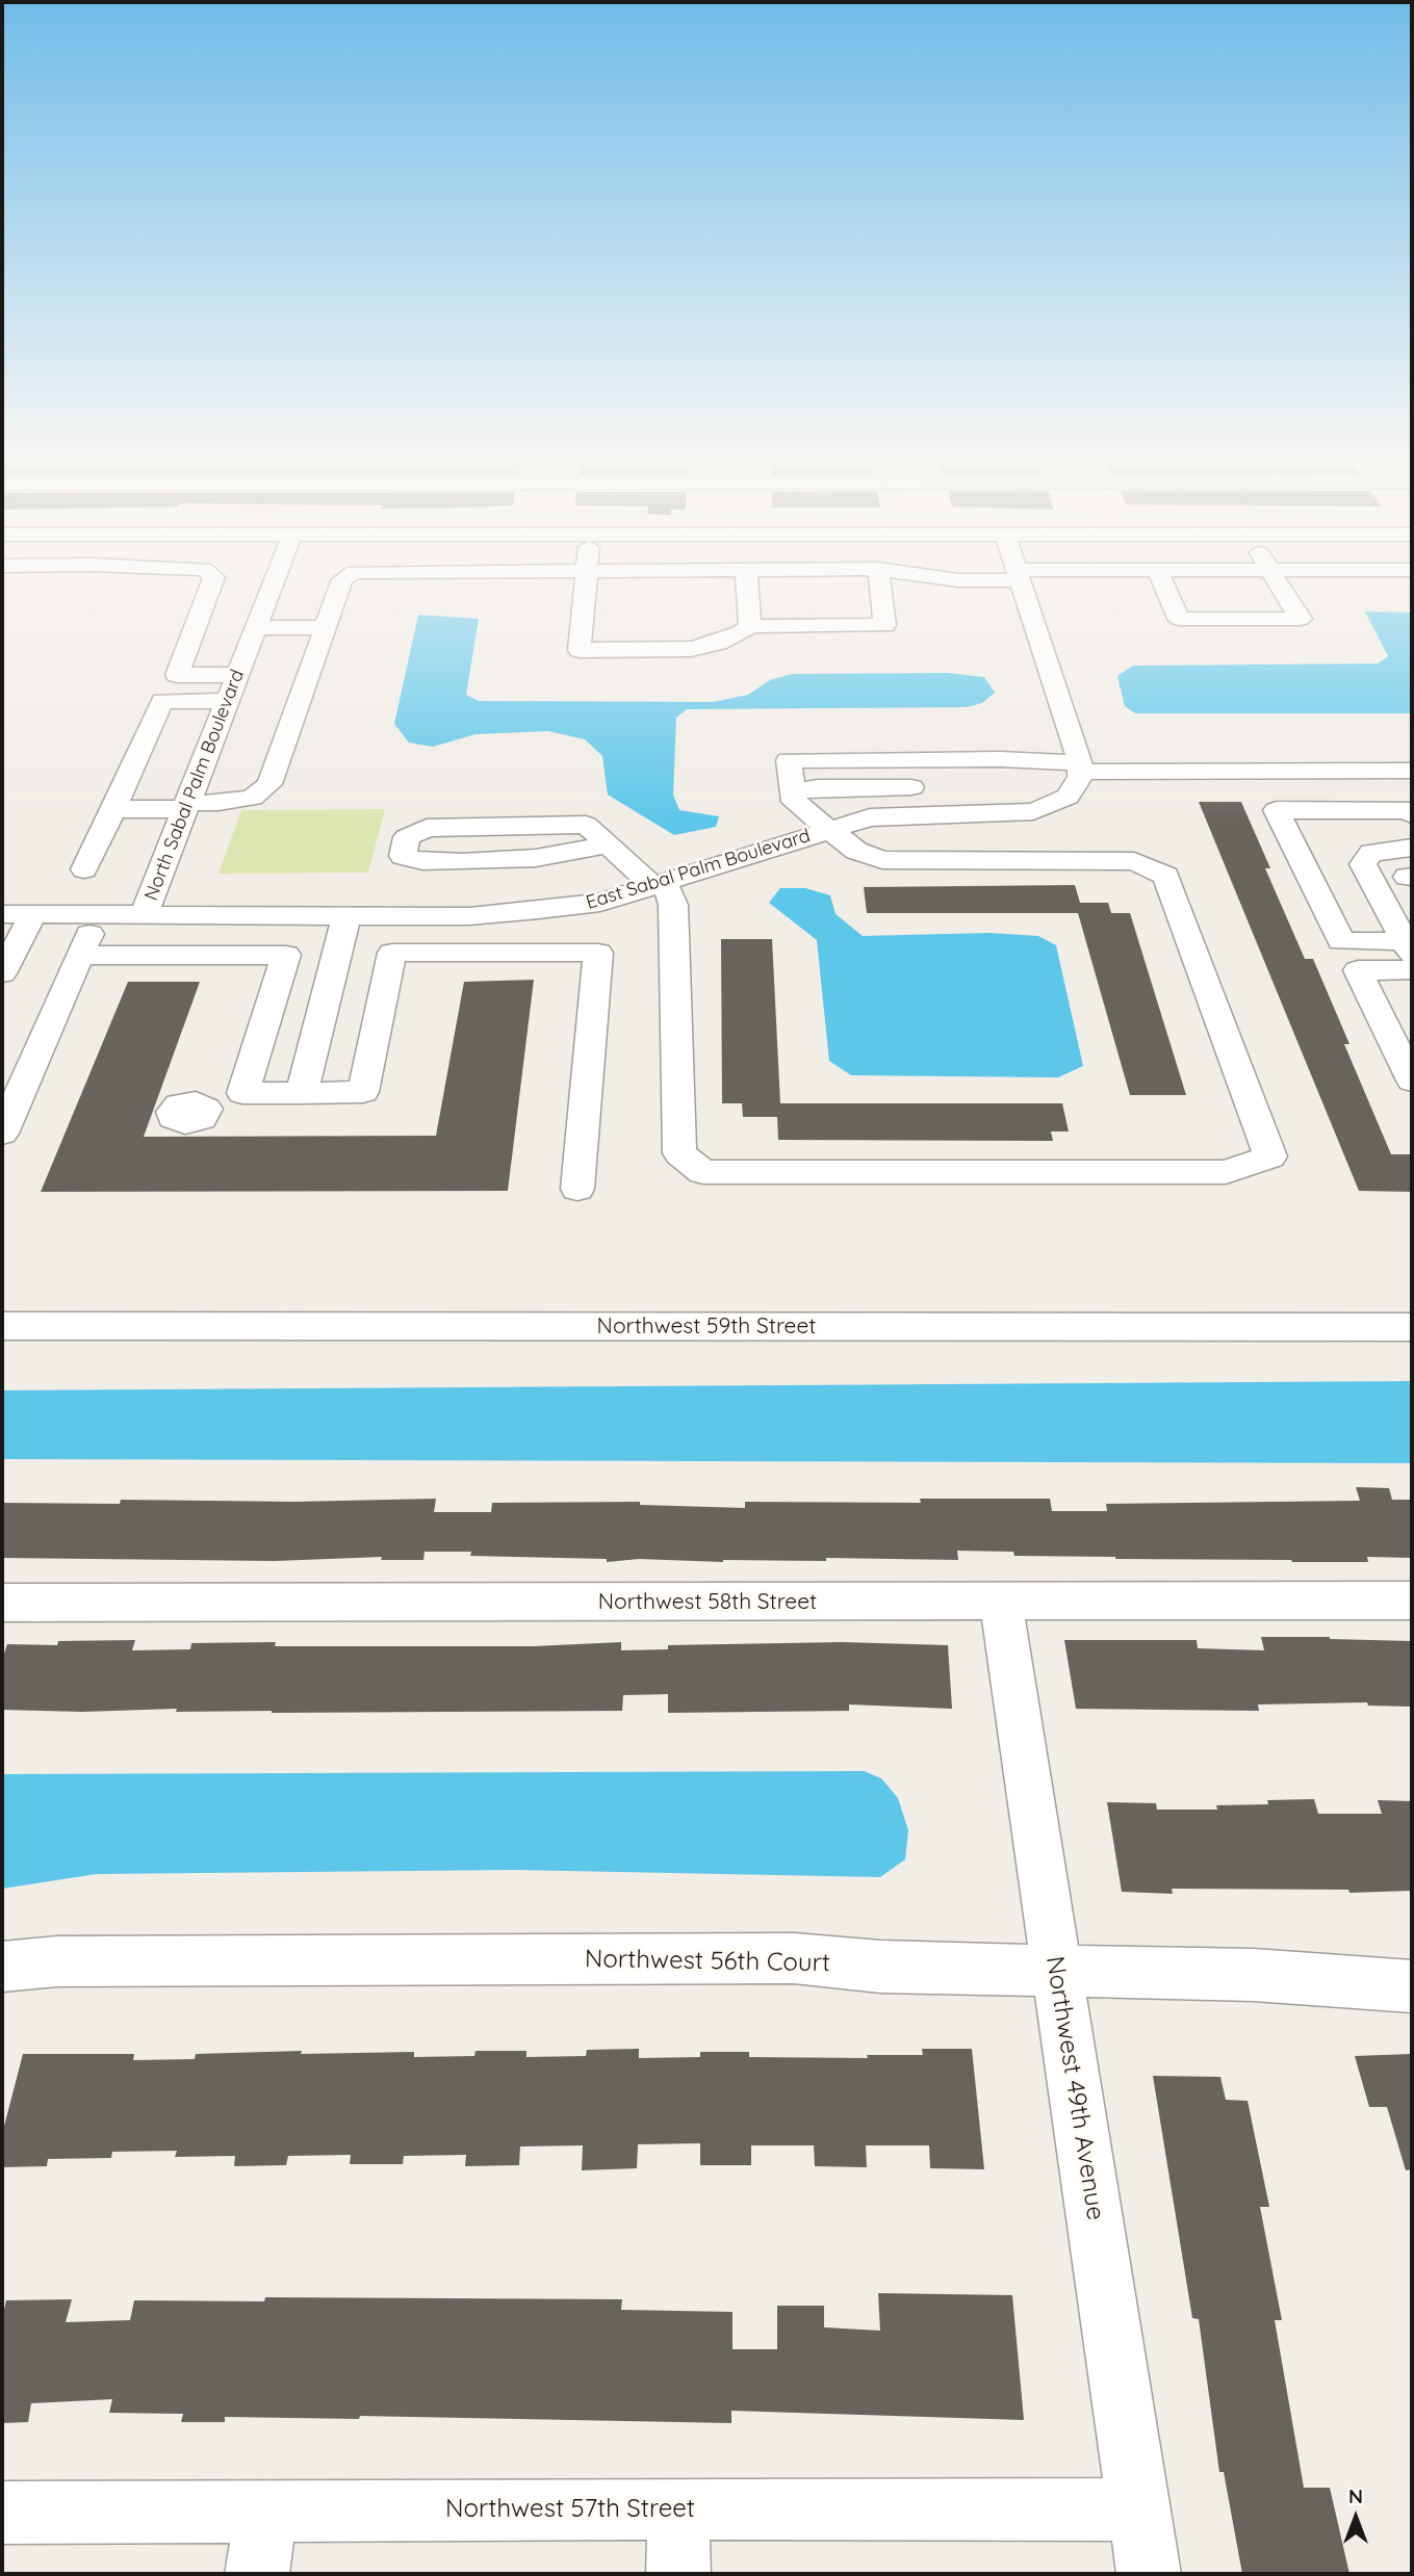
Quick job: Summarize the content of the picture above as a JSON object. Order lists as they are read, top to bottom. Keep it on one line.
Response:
{"streets":{"street":["North Sabal Palm Boulevard","East Sabal Palm Boulevard","Northwest 59th Street","Northwest 58th Street","Northwest 56th Court","Northwest 49th Avenue","Northwest 57th Street"]},"crossings":[["North Sabal Palm Boulevard","East Sabal Palm Boulevard"],["Northwest 58th Street","Northwest 49th Avenue"],["Northwest 56th Court","Northwest 49th Avenue"],["Northwest 49th Avenue","Northwest 57th Street"]],"north":"top"}
